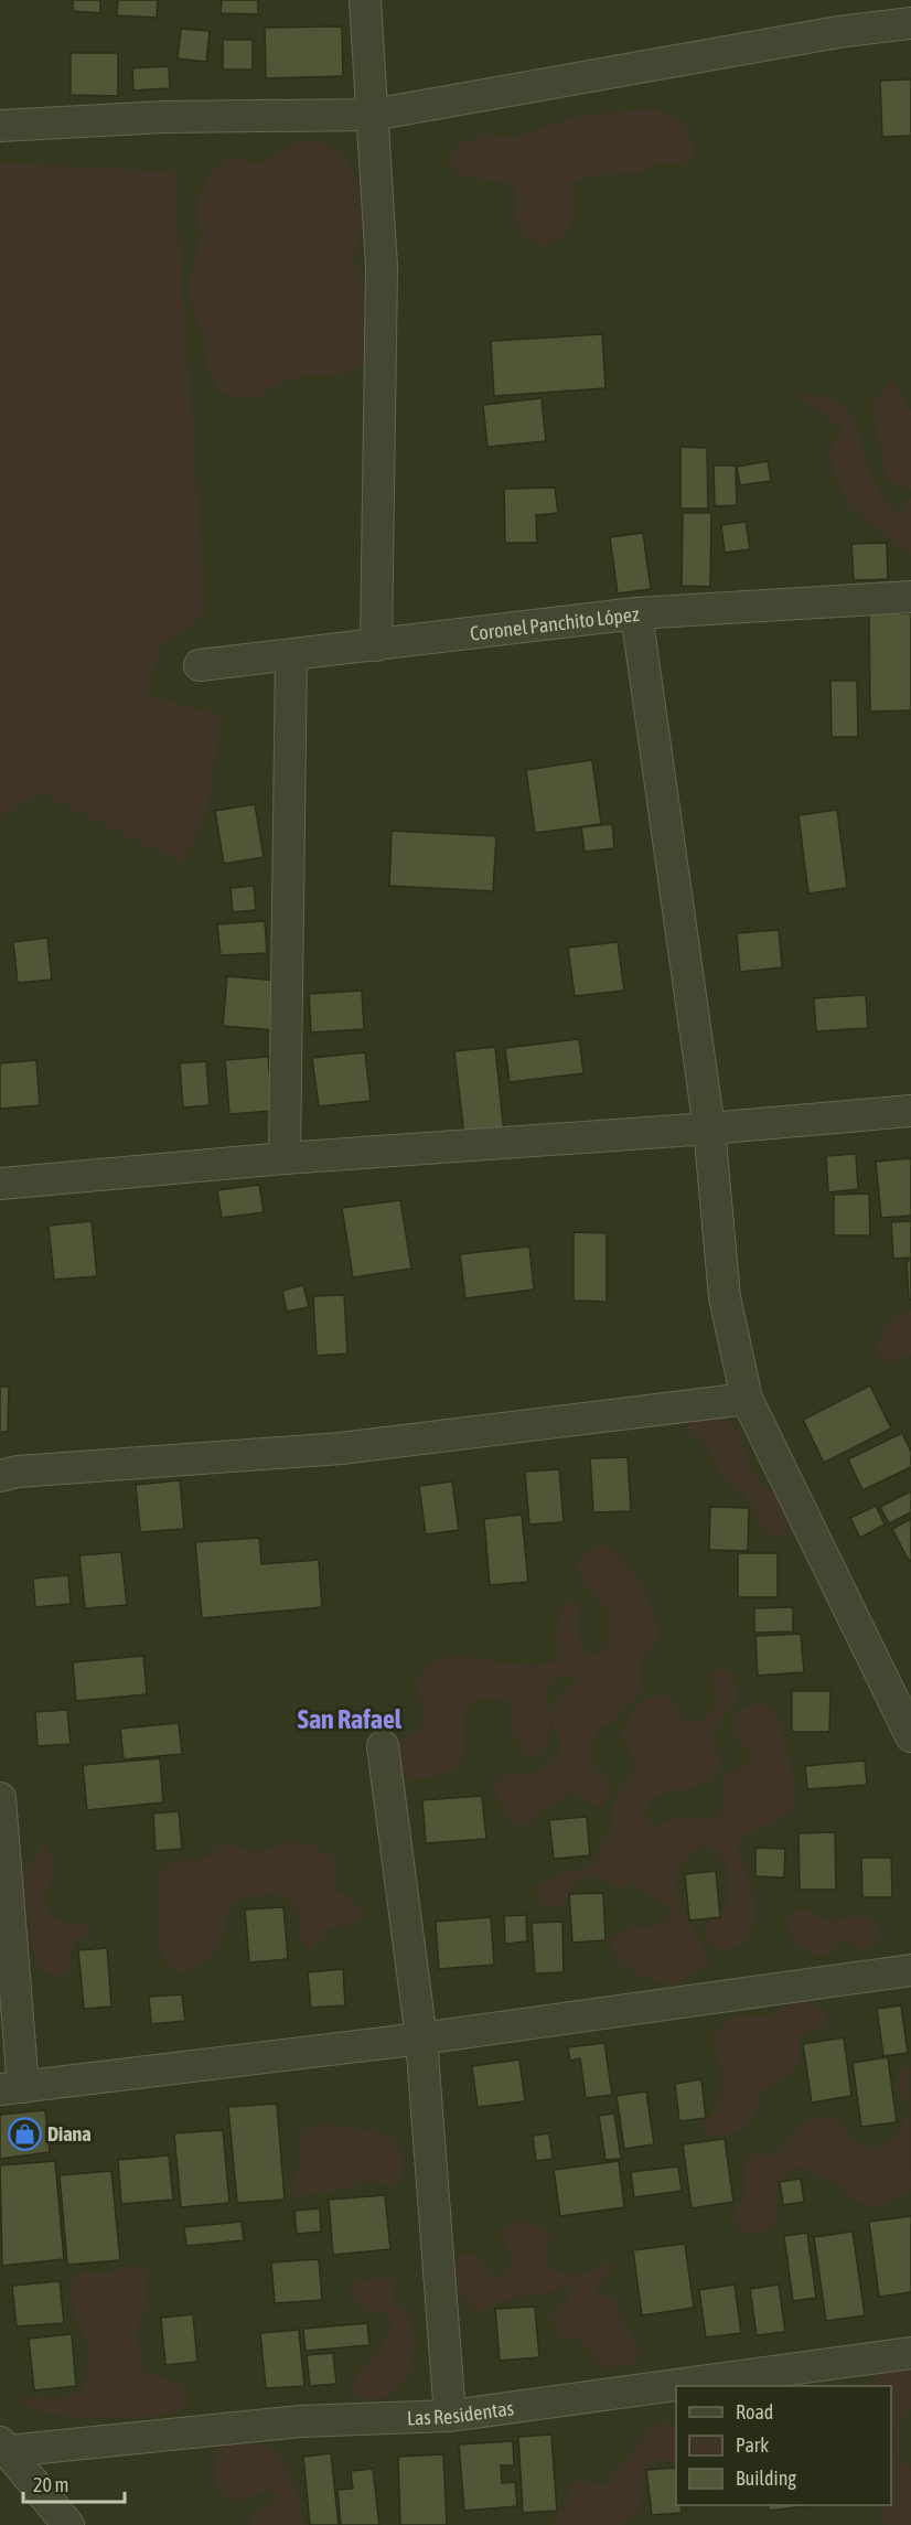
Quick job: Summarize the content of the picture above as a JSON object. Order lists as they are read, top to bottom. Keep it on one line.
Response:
{"streets":{"street":["Coronel Panchito López","Las Residentas"]},"districts":["San Rafael"],"places":{"shop":["Diana"]},"legend":["Road","Park","Building"],"scale_bar":"20 m"}
